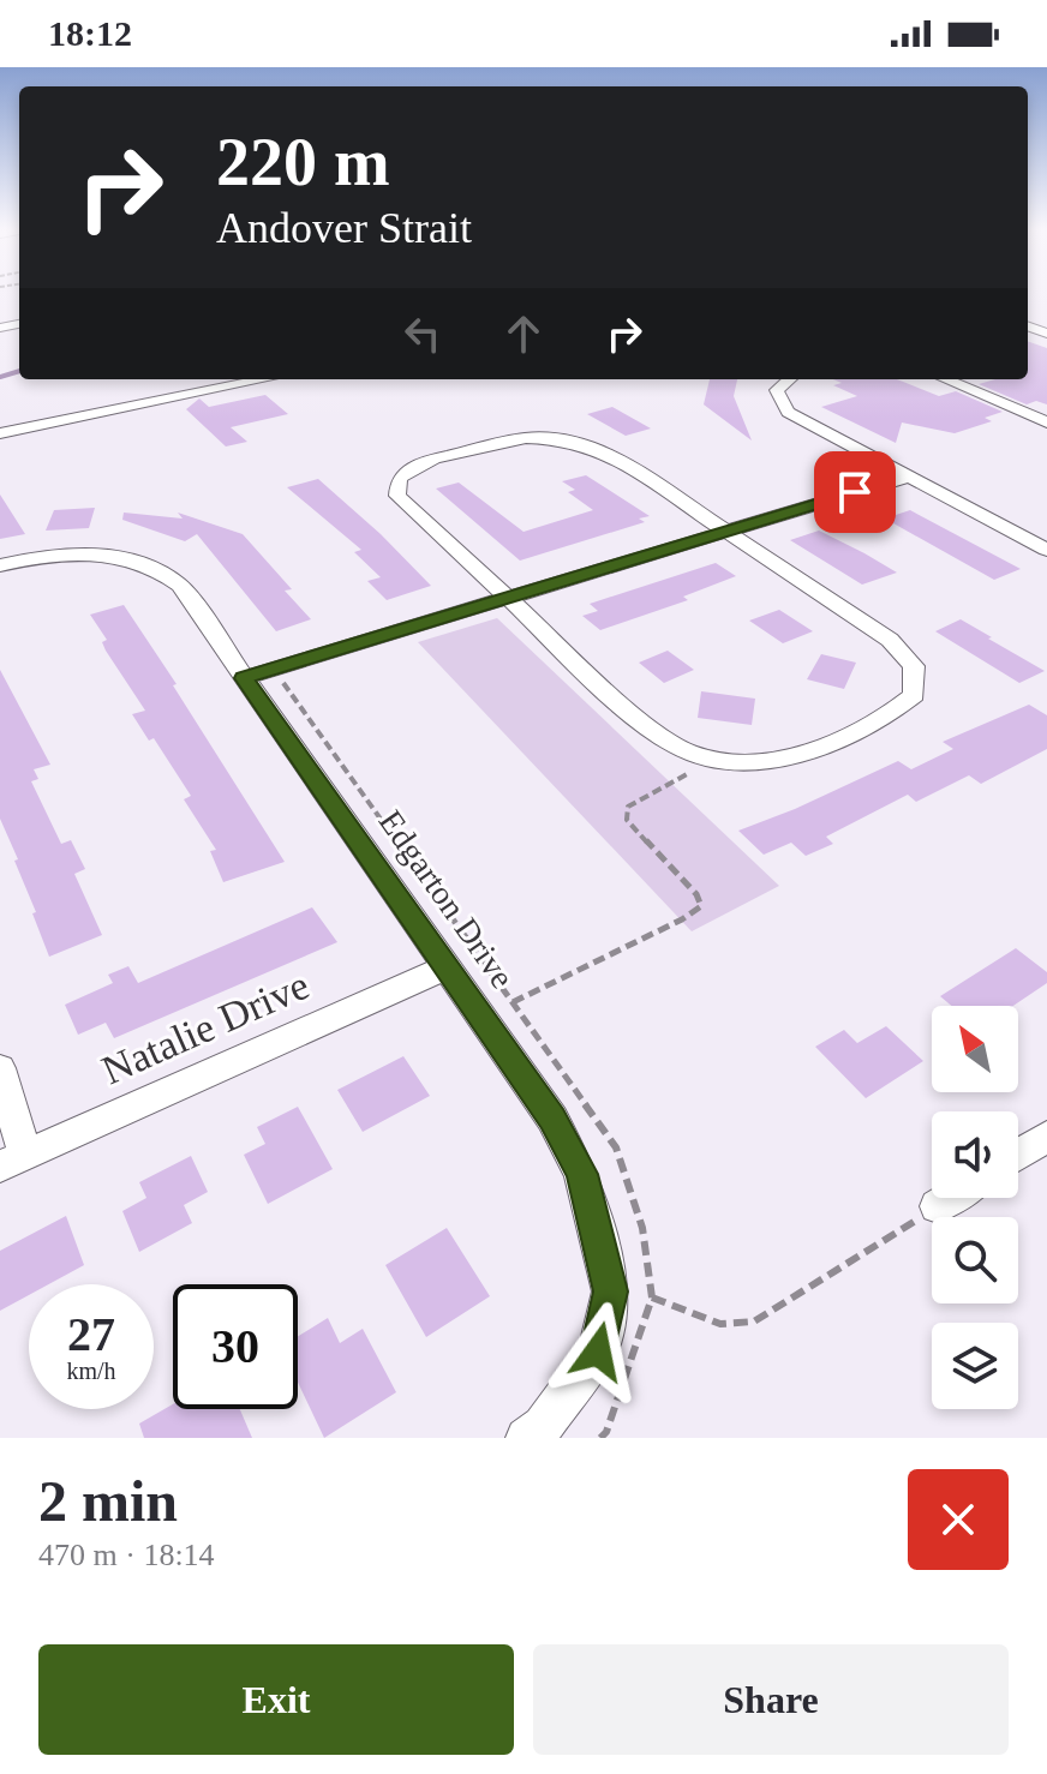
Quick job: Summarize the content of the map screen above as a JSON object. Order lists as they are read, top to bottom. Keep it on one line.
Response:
{"streets":{"street":["Edgarton Drive","Natalie Drive"]},"crossings":[["Edgarton Drive","Natalie Drive"]],"north":"top left","page":{"status":"18:12","turn":["220 m","Andover Strait"],"speed":"27 km/h","limit":"30","heading":["2 min","470 m · 18:14"],"buttons":["Exit","Share"]}}
